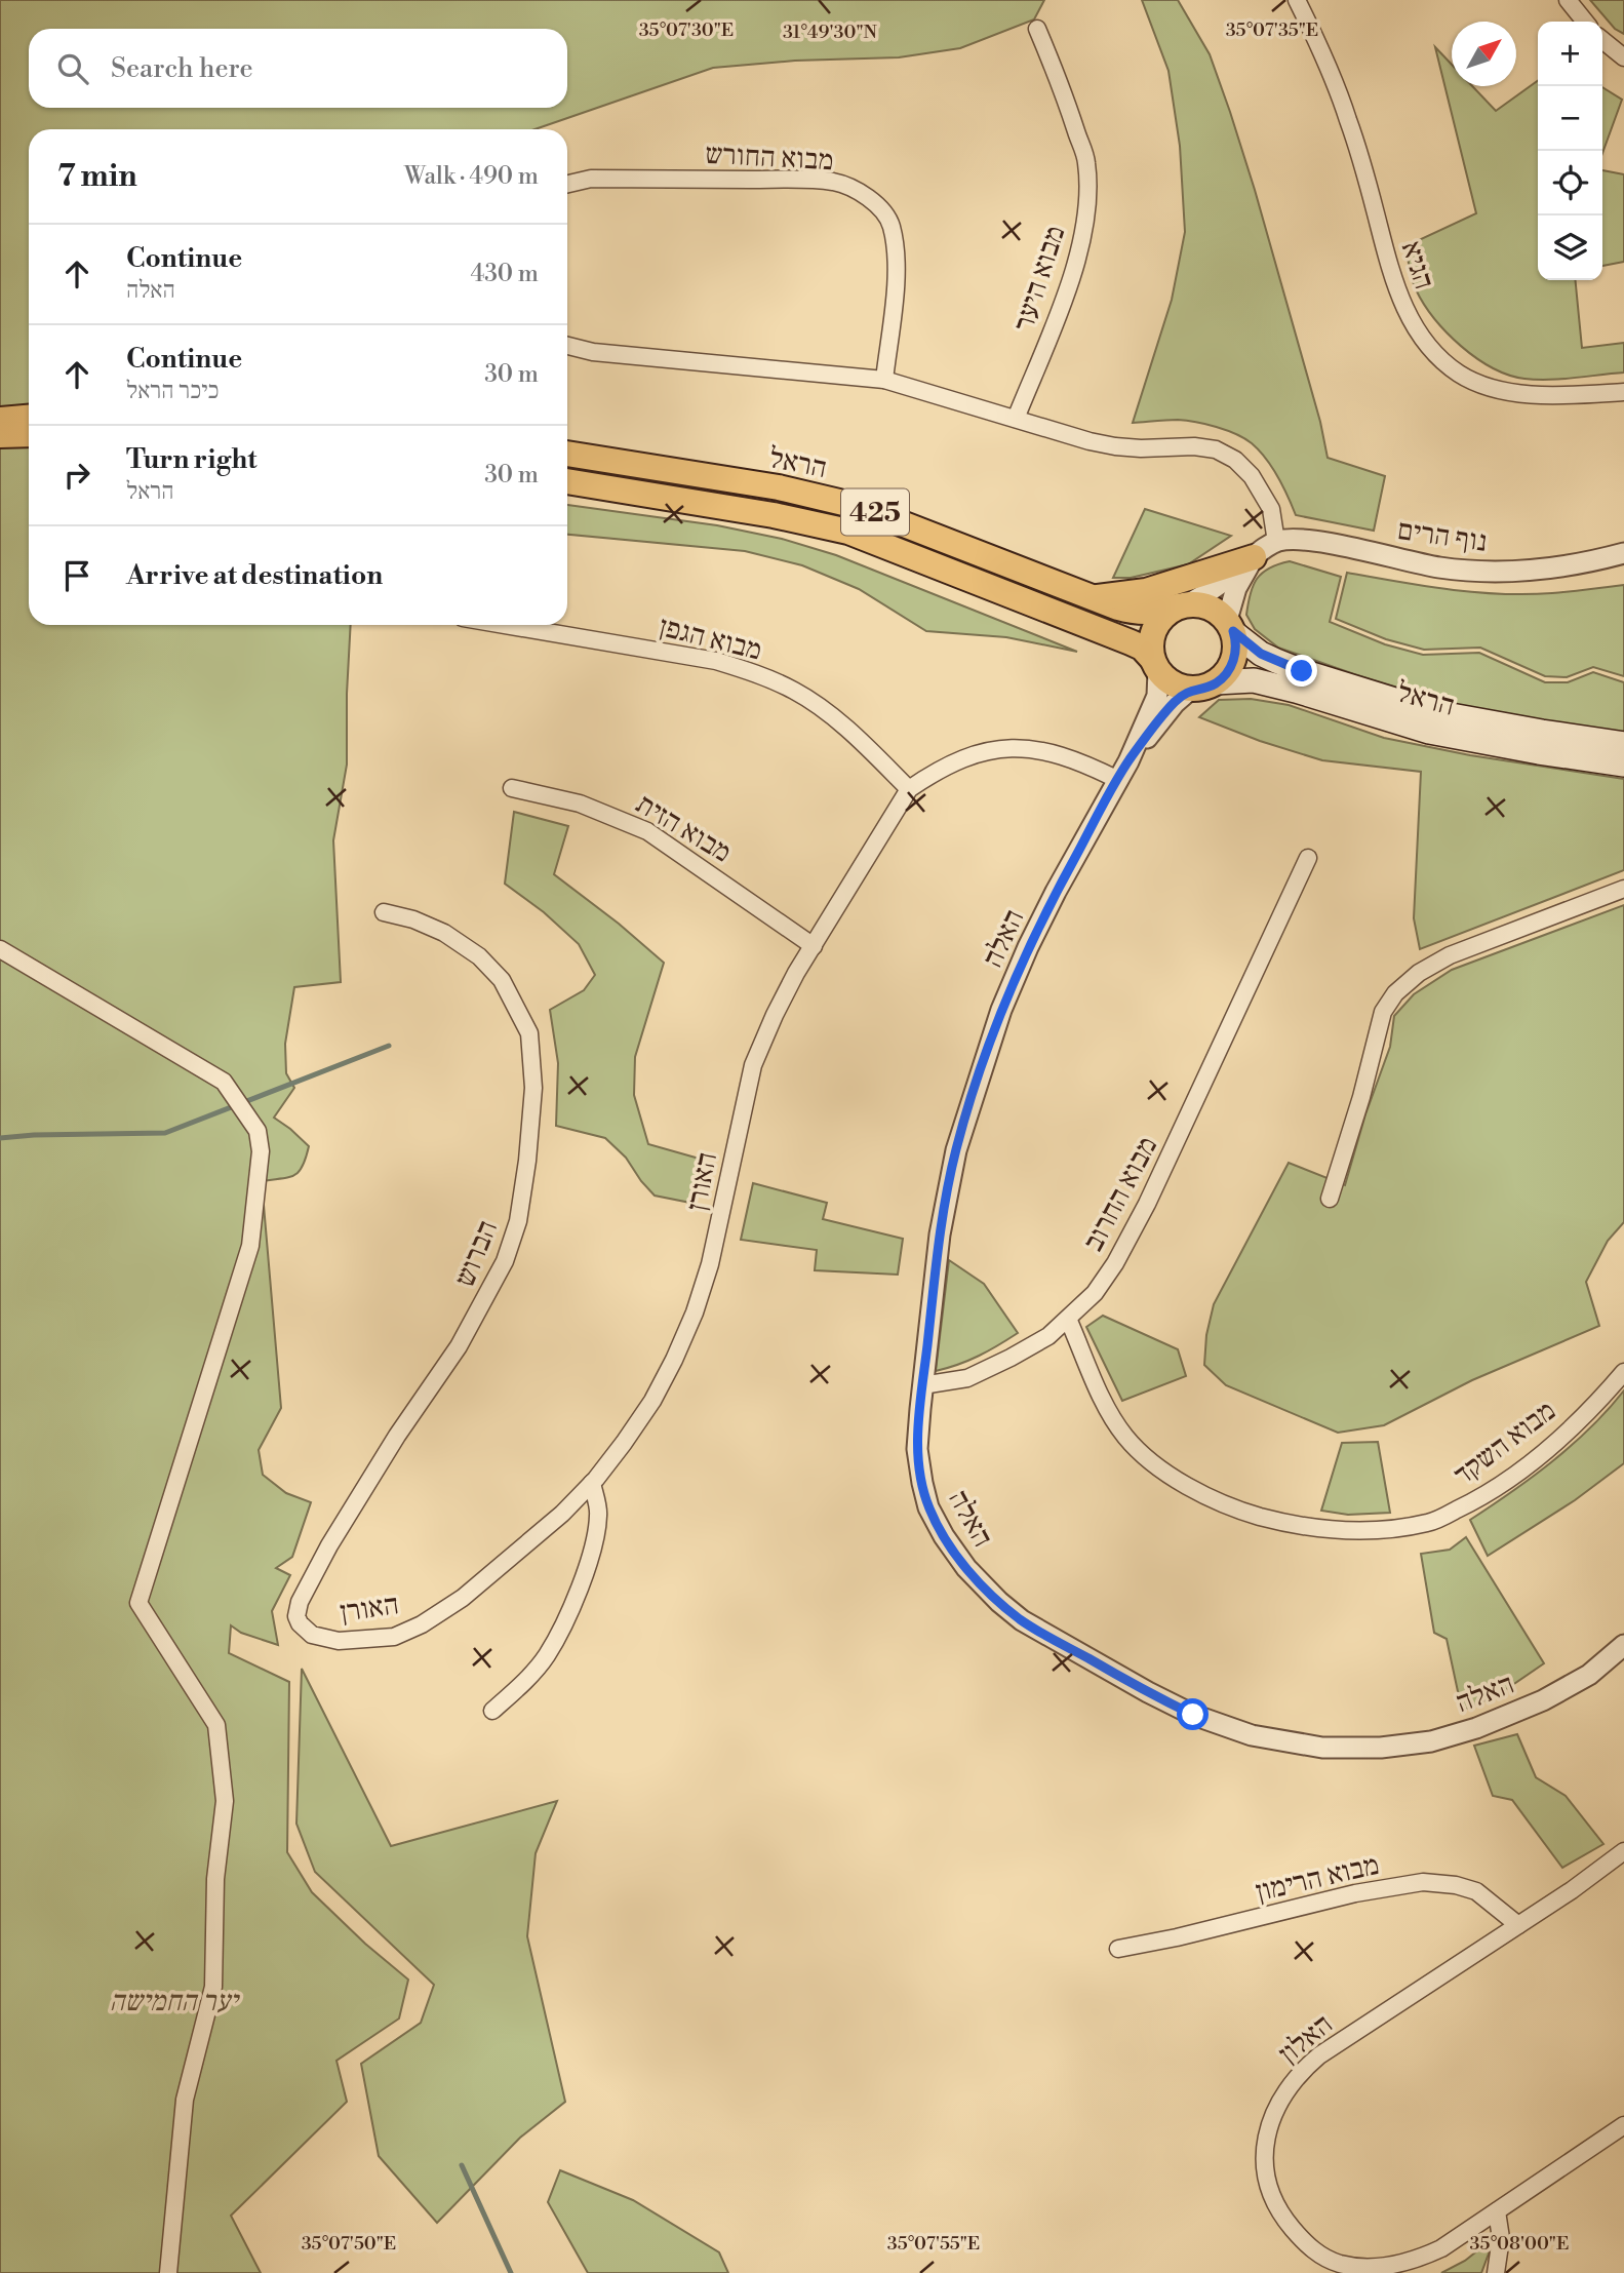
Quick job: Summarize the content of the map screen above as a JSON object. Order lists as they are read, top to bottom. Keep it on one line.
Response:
{"streets":{"main road":["הראל","425"],"street":["מבוא החורש","הגיא","מבוא היער","נוף הרים","מבוא הגפן","מבוא הזית","האלה","האורן","מבוא החרוב","הברוש","מבוא השקד","מבוא הרימון","האלון"]},"crossings":[["הראל","האלה"],["מבוא הגפן","האורן"],["מבוא הזית","האורן"],["האלה","האורן"],["האלה","מבוא החרוב"],["האורן","הברוש"],["מבוא החרוב","מבוא השקד"],["מבוא הרימון","האלון"]],"parks":["יער החמישה"],"north":"top right","page":{"map_buttons":["+","−"],"search":"Search here","heading":["7 min","Walk · 490 m"],"list":[["Continue","האלה","430 m"],["Continue","כיכר הראל","30 m"],["Turn right","הראל","30 m"],"Arrive at destination"]},"coordinates":["35°07'30\"E","35°07'35\"E","31°49'30\"N","35°07'50\"E","35°07'55\"E","35°08'00\"E"]}
